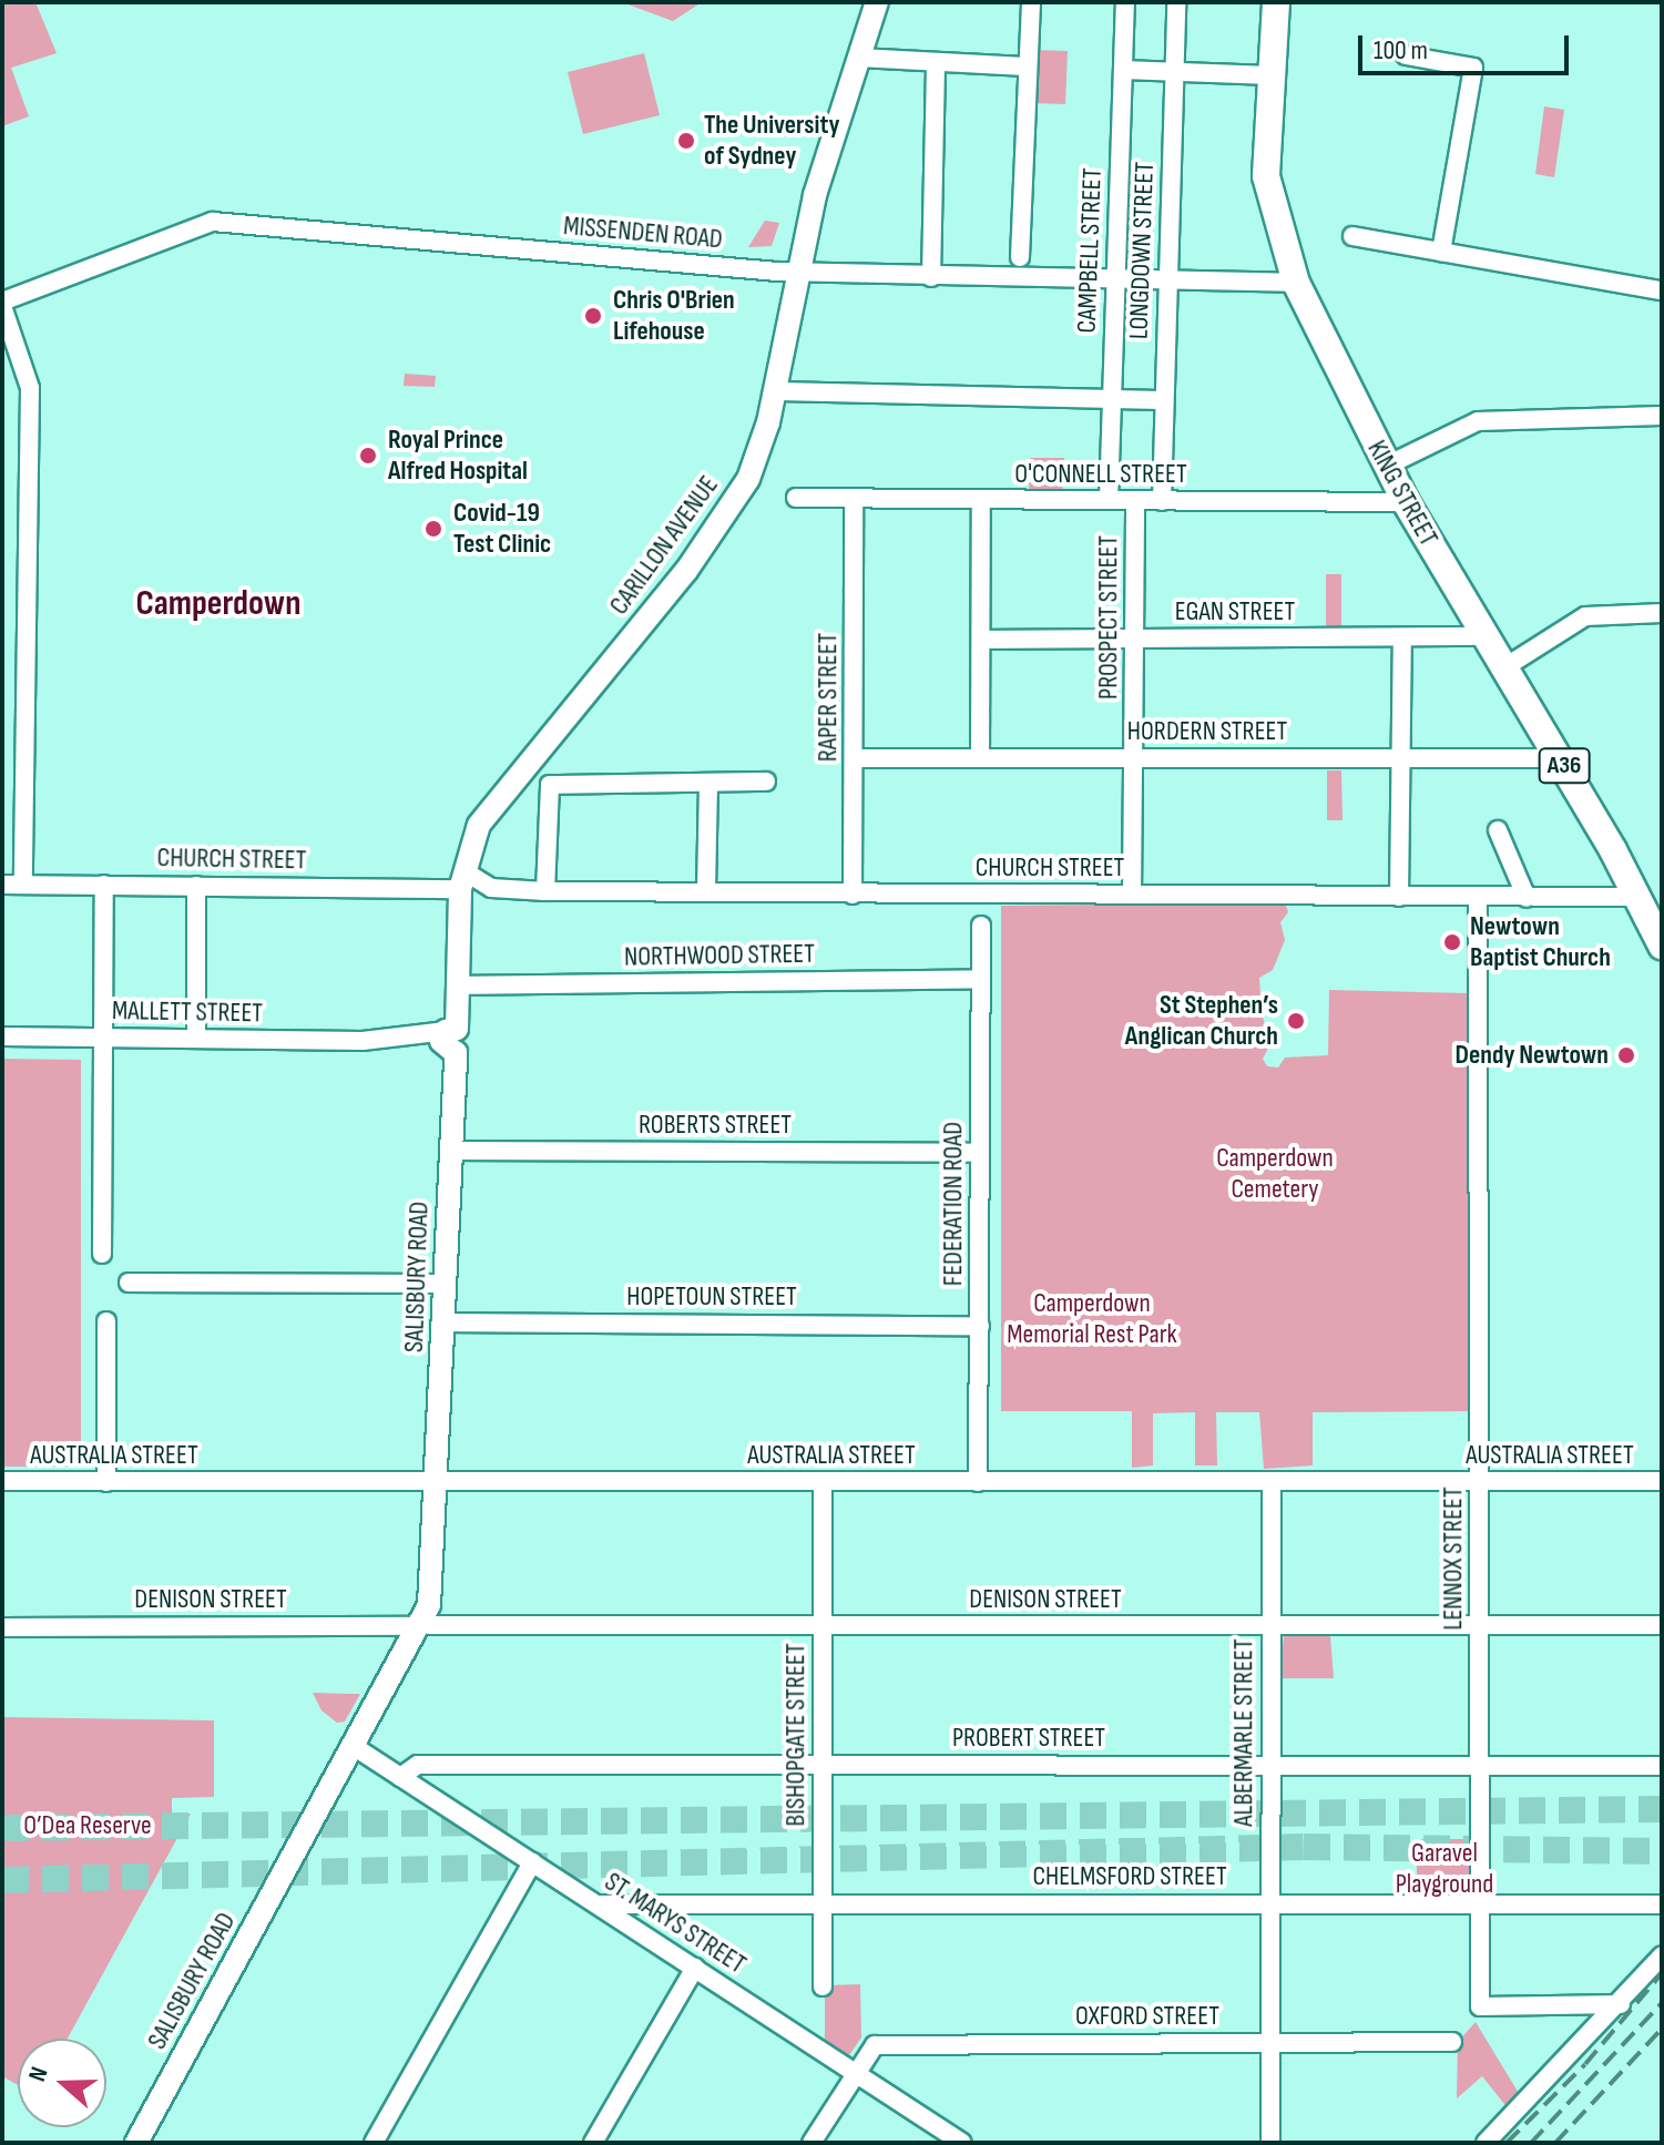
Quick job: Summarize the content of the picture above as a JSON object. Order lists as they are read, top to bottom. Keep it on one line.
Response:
{"streets":{"highway":["KING STREET","A36"],"main road":["CARILLON AVENUE","SALISBURY ROAD"],"street":["MISSENDEN ROAD","CAMPBELL STREET","LONGDOWN STREET","O'CONNELL STREET","EGAN STREET","PROSPECT STREET","RAPER STREET","HORDERN STREET","CHURCH STREET","NORTHWOOD STREET","MALLETT STREET","ROBERTS STREET","FEDERATION ROAD","HOPETOUN STREET","AUSTRALIA STREET","LENNOX STREET","DENISON STREET","ALBERMARLE STREET","BISHOPGATE STREET","PROBERT STREET","CHELMSFORD STREET","ST. MARYS STREET","OXFORD STREET"]},"crossings":[["MISSENDEN ROAD","CAMPBELL STREET"],["MISSENDEN ROAD","LONGDOWN STREET"],["MISSENDEN ROAD","KING STREET"],["MISSENDEN ROAD","CARILLON AVENUE"],["CAMPBELL STREET","O'CONNELL STREET"],["LONGDOWN STREET","O'CONNELL STREET"],["O'CONNELL STREET","KING STREET"],["O'CONNELL STREET","PROSPECT STREET"],["O'CONNELL STREET","RAPER STREET"],["KING STREET","EGAN STREET"],["KING STREET","HORDERN STREET"],["KING STREET","CHURCH STREET"],["CARILLON AVENUE","CHURCH STREET"],["CARILLON AVENUE","SALISBURY ROAD"],["EGAN STREET","PROSPECT STREET"],["PROSPECT STREET","HORDERN STREET"],["PROSPECT STREET","CHURCH STREET"],["RAPER STREET","HORDERN STREET"],["RAPER STREET","CHURCH STREET"],["CHURCH STREET","SALISBURY ROAD"],["CHURCH STREET","LENNOX STREET"],["NORTHWOOD STREET","FEDERATION ROAD"],["NORTHWOOD STREET","SALISBURY ROAD"],["MALLETT STREET","SALISBURY ROAD"],["ROBERTS STREET","FEDERATION ROAD"],["ROBERTS STREET","SALISBURY ROAD"],["FEDERATION ROAD","HOPETOUN STREET"],["FEDERATION ROAD","AUSTRALIA STREET"],["SALISBURY ROAD","HOPETOUN STREET"],["SALISBURY ROAD","AUSTRALIA STREET"],["SALISBURY ROAD","DENISON STREET"],["SALISBURY ROAD","ST. MARYS STREET"],["AUSTRALIA STREET","LENNOX STREET"],["AUSTRALIA STREET","ALBERMARLE STREET"],["AUSTRALIA STREET","BISHOPGATE STREET"],["LENNOX STREET","DENISON STREET"],["LENNOX STREET","PROBERT STREET"],["LENNOX STREET","CHELMSFORD STREET"],["DENISON STREET","ALBERMARLE STREET"],["DENISON STREET","BISHOPGATE STREET"],["ALBERMARLE STREET","PROBERT STREET"],["ALBERMARLE STREET","CHELMSFORD STREET"],["ALBERMARLE STREET","OXFORD STREET"],["BISHOPGATE STREET","PROBERT STREET"],["BISHOPGATE STREET","CHELMSFORD STREET"],["PROBERT STREET","ST. MARYS STREET"],["CHELMSFORD STREET","ST. MARYS STREET"],["ST. MARYS STREET","OXFORD STREET"]],"districts":["Camperdown"],"parks":["Camperdown Cemetery","Camperdown Memorial Rest Park","O’Dea Reserve","Garavel Playground"],"places":["The University of Sydney","Chris O'Brien Lifehouse","Royal Prince Alfred Hospital","Covid-19 Test Clinic","Newtown Baptist Church","St Stephen’s Anglican Church","Dendy Newtown"],"scale_bar":"100 m","north":"left"}
